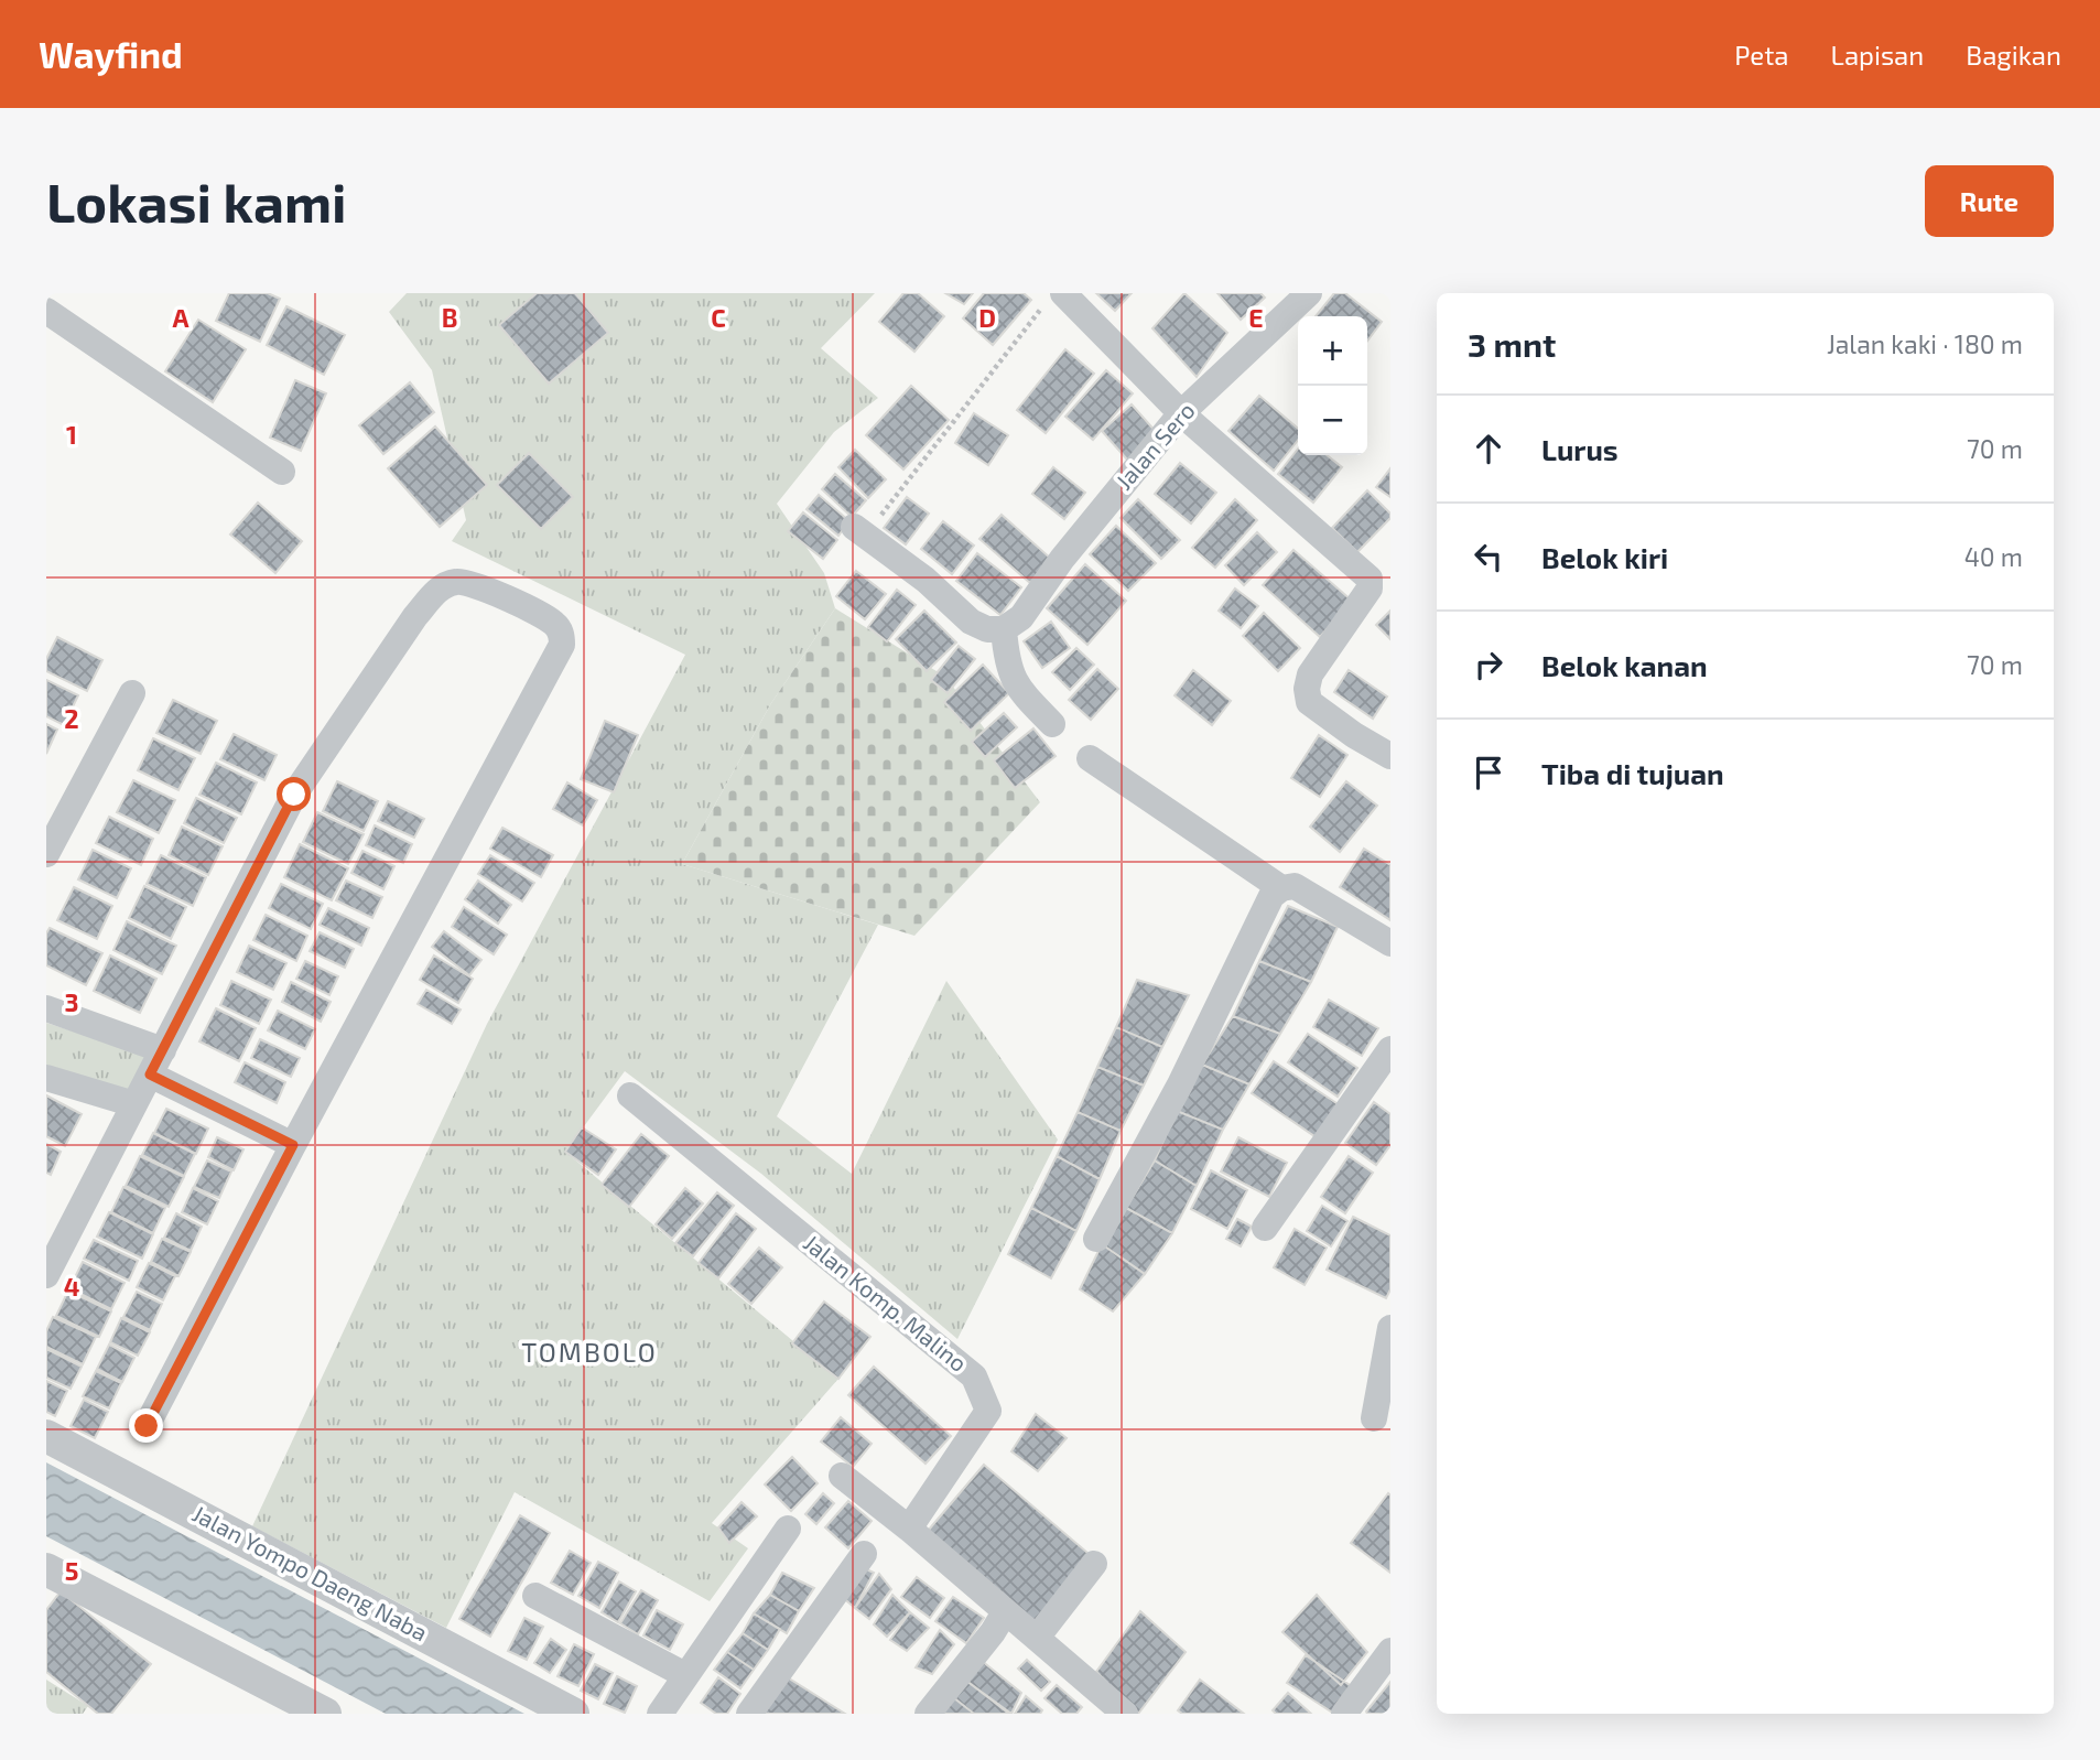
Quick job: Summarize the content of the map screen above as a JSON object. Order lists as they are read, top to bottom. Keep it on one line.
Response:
{"streets":{"street":["Jalan Sero","Jalan Komp. Malino","Jalan Yompo Daeng Naba"]},"districts":["TOMBOLO"],"page":{"header":"Wayfind","nav":["Peta","Lapisan","Bagikan"],"buttons":"Rute","title":"Lokasi kami","heading":["3 mnt","Jalan kaki · 180 m"],"map_buttons":["+","−"],"list":[["Lurus","70 m"],["Belok kiri","40 m"],["Belok kanan","70 m"],"Tiba di tujuan"]},"grid":{"columns":["A","B","C","D","E"],"rows":["1","2","3","4","5"]}}
